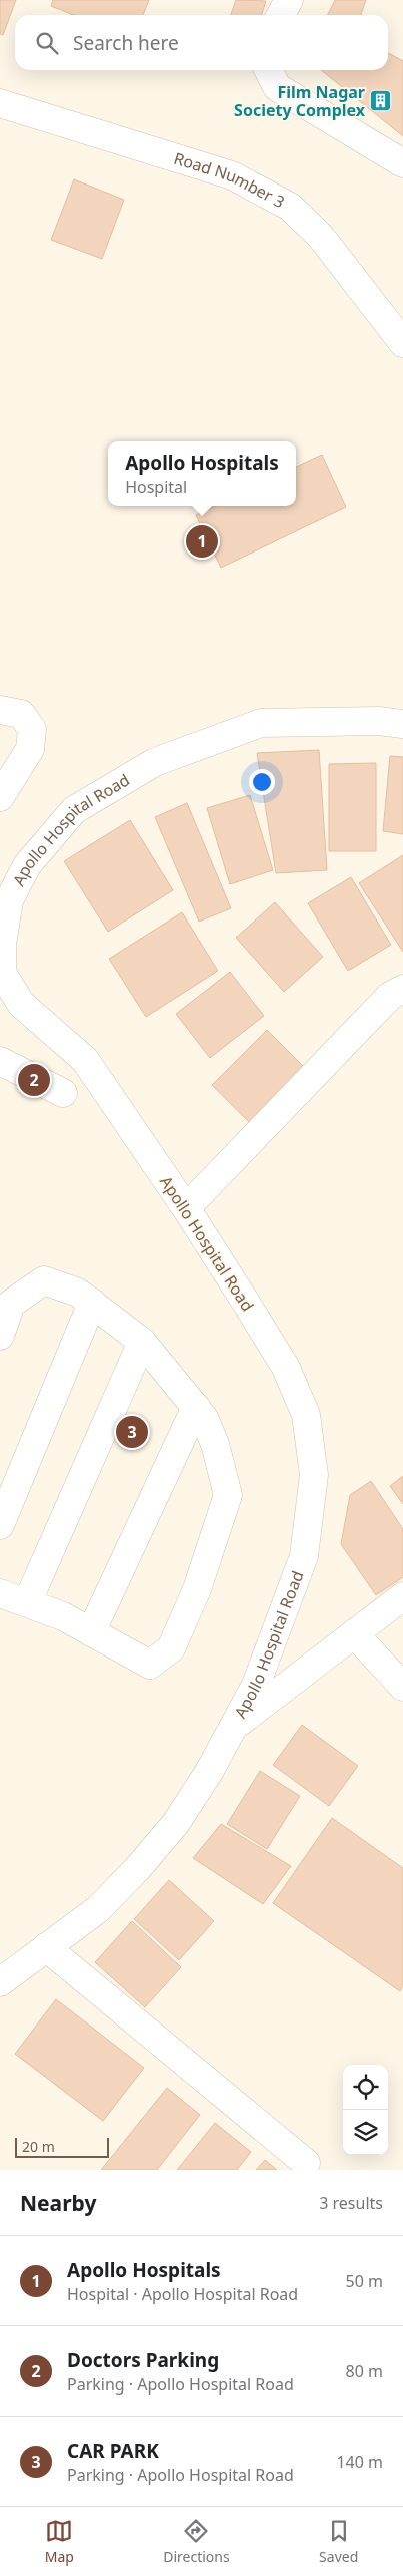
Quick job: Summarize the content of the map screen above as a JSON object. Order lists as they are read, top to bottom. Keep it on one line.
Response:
{"streets":{"street":["Road Number 3","Apollo Hospital Road"]},"places":{"building":["Film Nagar Society Complex"]},"scale_bar":"20 m","page":{"search":"Search here","popup":["Apollo Hospitals","Hospital"],"pins":["1","2","3"],"scale":"20 m","heading":["Nearby","3 results"],"list":[{"mark":"1","name":"Apollo Hospitals","note":"Hospital · Apollo Hospital Road","value":"50 m"},{"mark":"2","name":"Doctors Parking","note":"Parking · Apollo Hospital Road","value":"80 m"},{"mark":"3","name":"CAR PARK","note":"Parking · Apollo Hospital Road","value":"140 m"}],"nav":["Map","Directions","Saved"]}}
